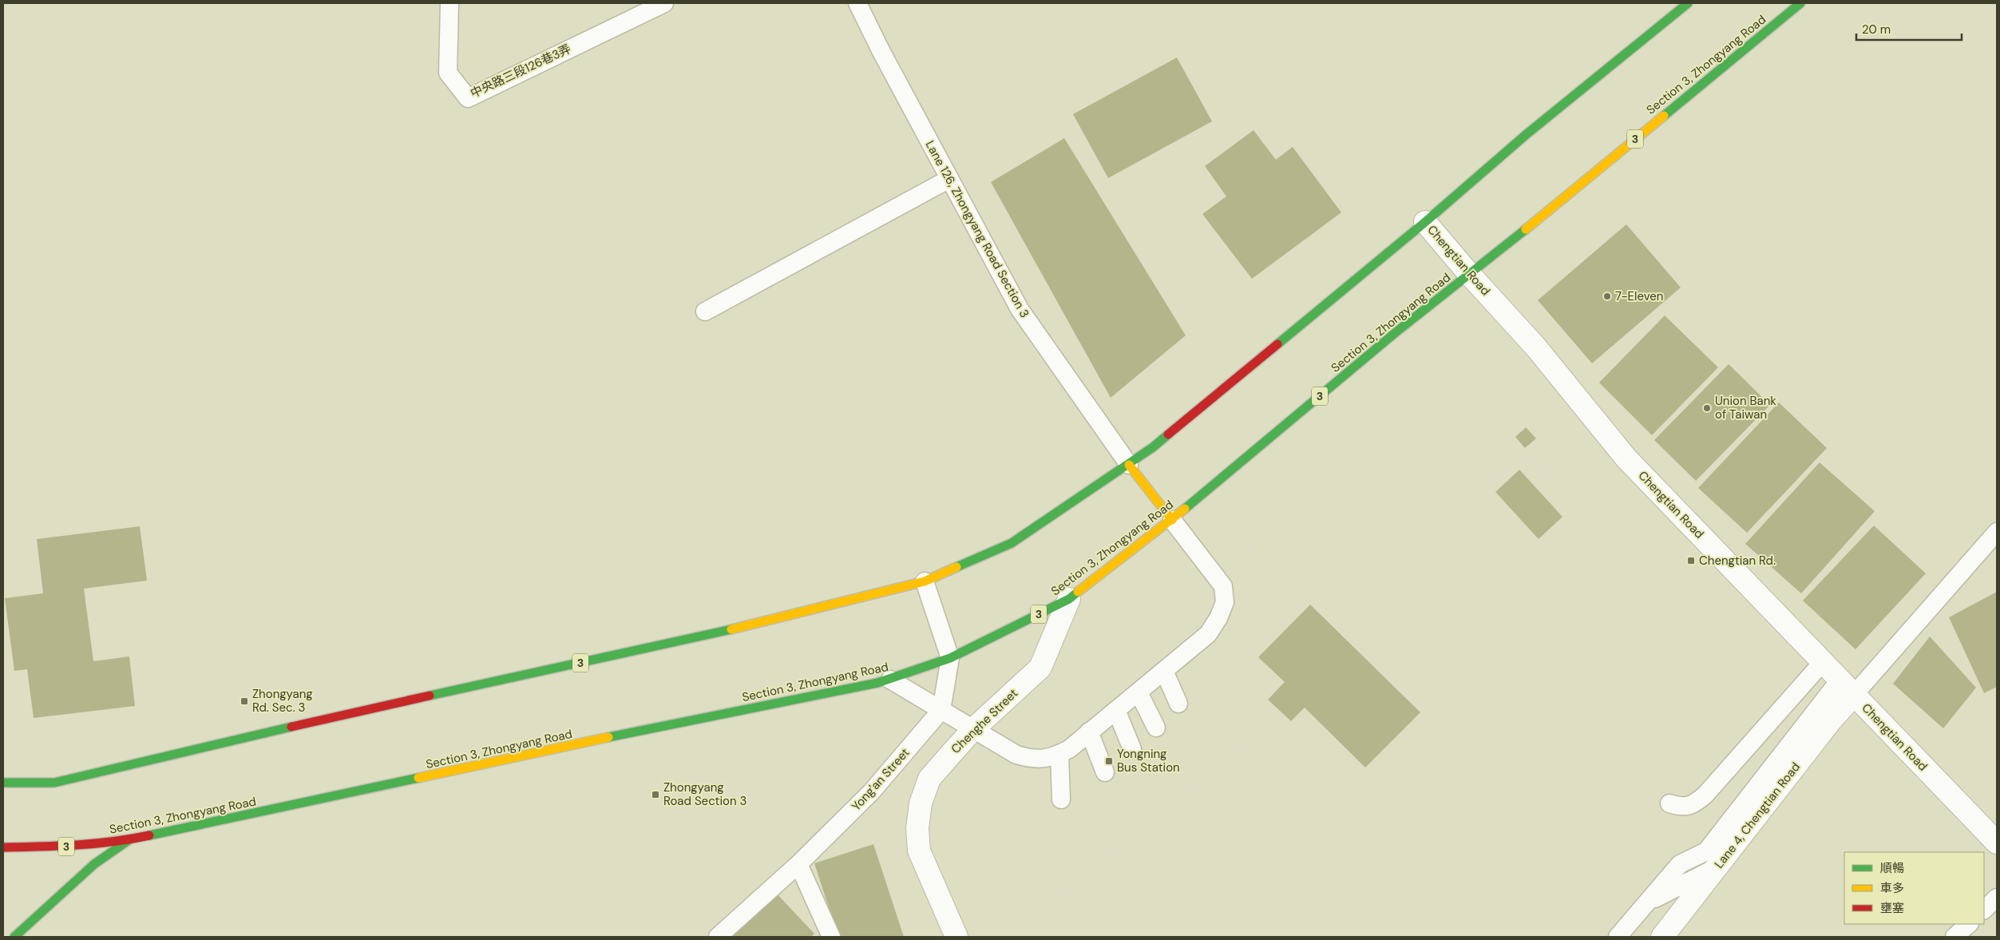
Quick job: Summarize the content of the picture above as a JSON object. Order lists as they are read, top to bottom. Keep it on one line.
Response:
{"streets":{"main road":["Section 3, Zhongyang Road","3"],"street":["Chengtian Road","Chenghe Street","Lane 4, Chengtian Road"],"lane":["中央路三段126巷3弄","Lane 126, Zhongyang Road Section 3","Yong'an Street"]},"crossings":[["Section 3, Zhongyang Road","Chengtian Road"],["Section 3, Zhongyang Road","Chenghe Street"],["3","Lane 126, Zhongyang Road Section 3"],["3","Chengtian Road"],["Chengtian Road","Lane 4, Chengtian Road"]],"places":{"other":["7-Eleven","Union Bank of Taiwan"],"transit":["Chengtian Rd.","Zhongyang Rd. Sec. 3","Yongning Bus Station","Zhongyang Road Section 3"]},"legend":["順暢","車多","壅塞"],"scale_bar":"20 m"}
